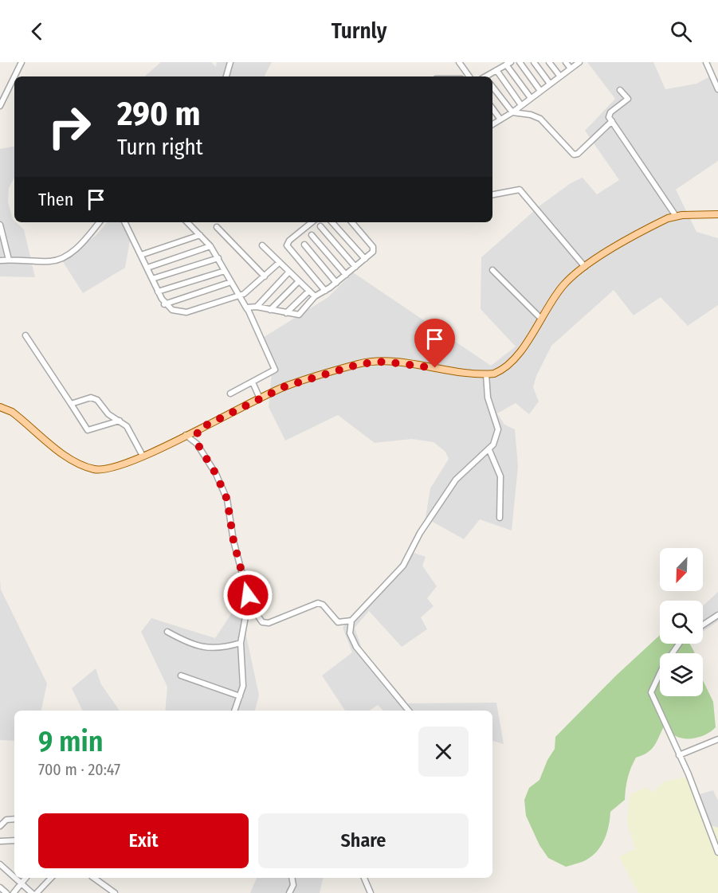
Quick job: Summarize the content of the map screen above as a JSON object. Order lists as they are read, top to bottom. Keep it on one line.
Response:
{"north":"bottom left","page":{"header":"Turnly","turn":["290 m","Turn right"],"then":"Then","heading":["9 min","700 m · 20:47"],"buttons":["Exit","Share"]}}
